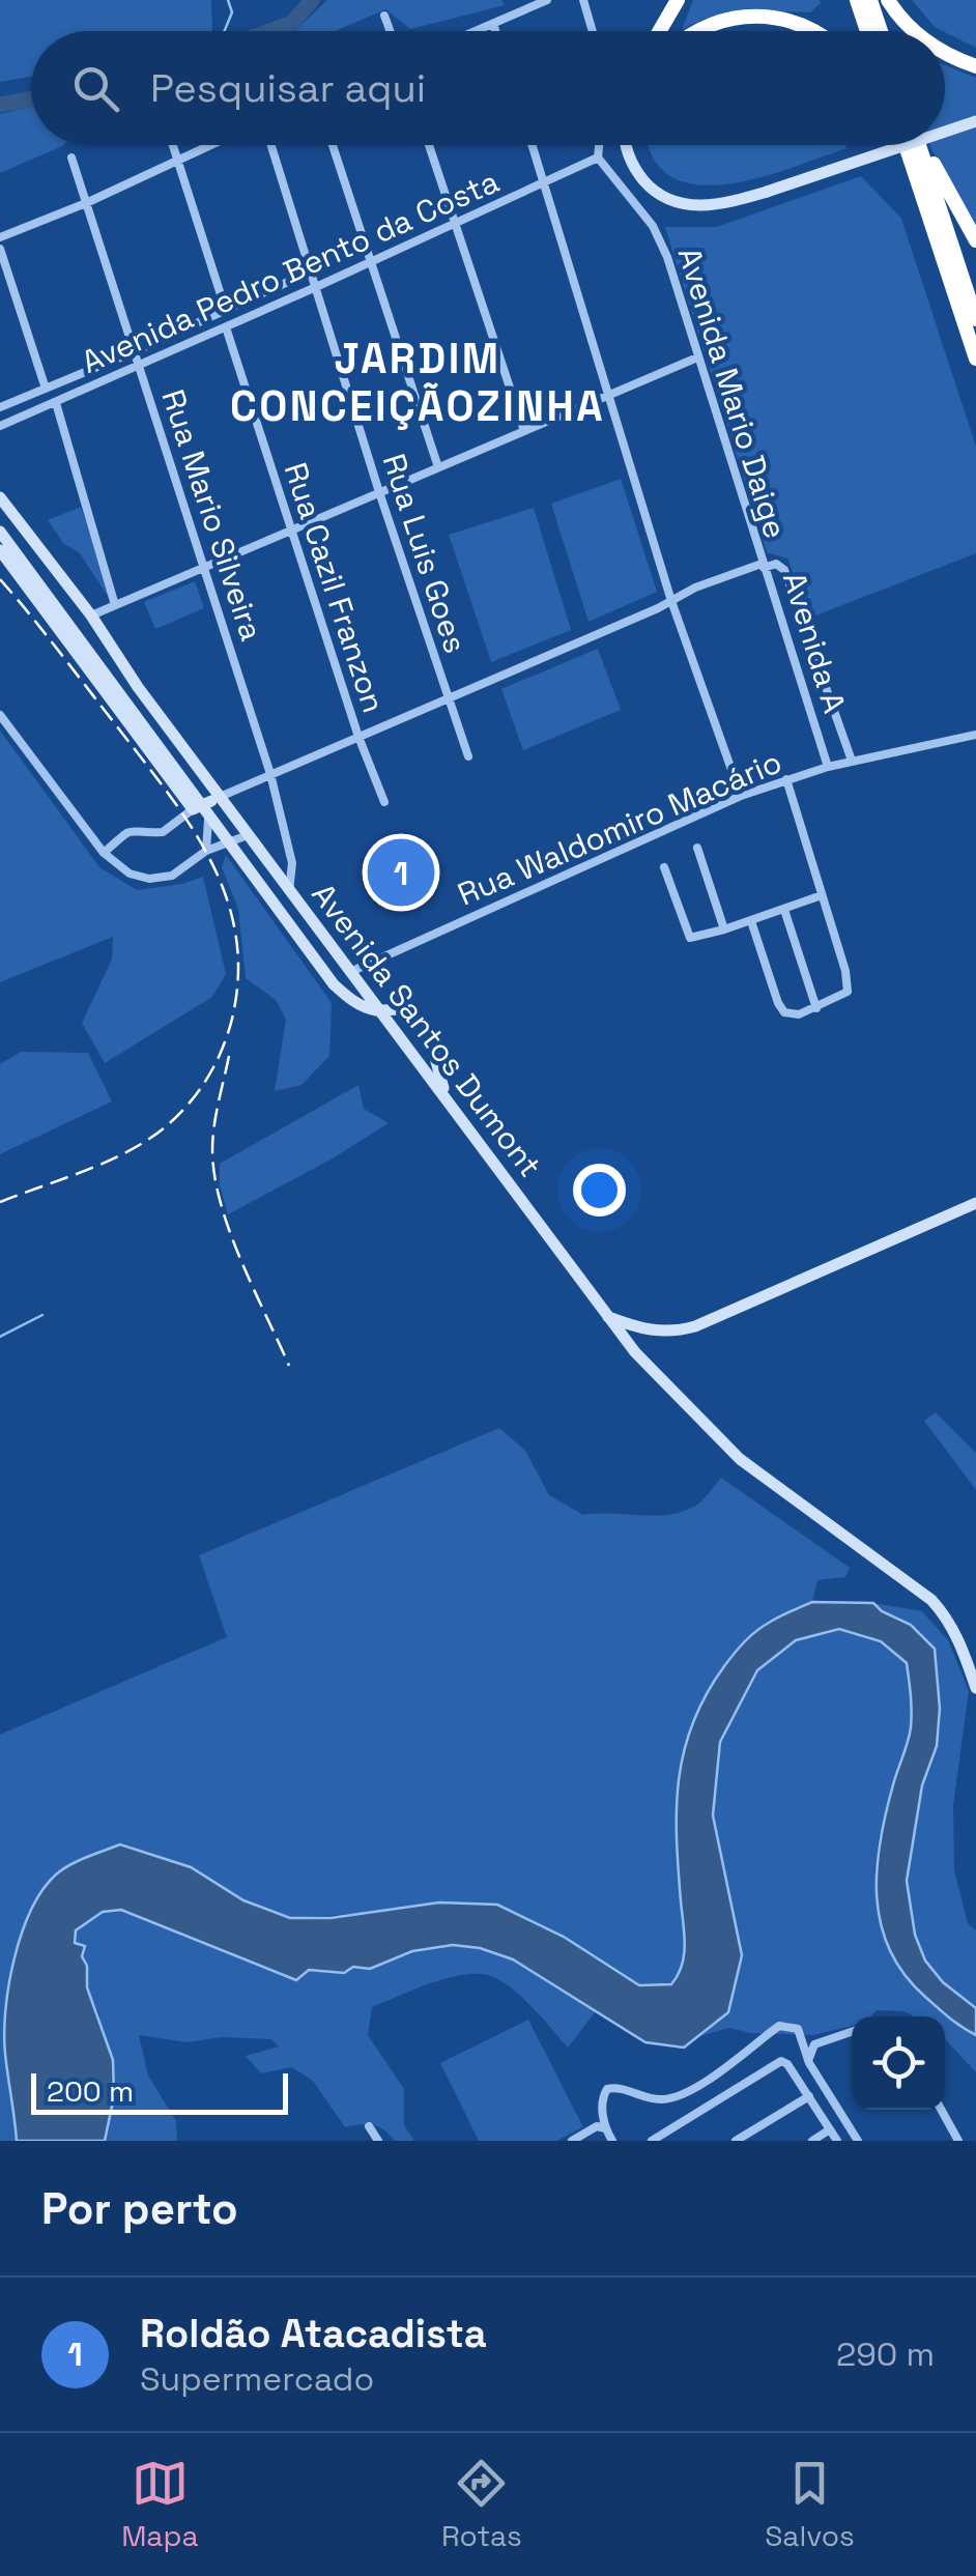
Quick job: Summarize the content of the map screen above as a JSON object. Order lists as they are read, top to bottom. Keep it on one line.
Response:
{"streets":{"main road":["Avenida Santos Dumont"],"street":["Avenida Pedro Bento da Costa","Avenida Mario Daige","Rua Mario Silveira","Rua Luis Goes","Rua Cazil Franzon","Avenida A","Rua Waldomiro Macário"]},"crossings":[["Avenida Pedro Bento da Costa","Avenida Mario Daige"],["Avenida Pedro Bento da Costa","Rua Mario Silveira"],["Avenida Pedro Bento da Costa","Rua Luis Goes"],["Avenida Pedro Bento da Costa","Rua Cazil Franzon"],["Avenida Mario Daige","Avenida A"],["Rua Mario Silveira","Avenida Santos Dumont"],["Avenida A","Rua Waldomiro Macário"],["Rua Waldomiro Macário","Avenida Santos Dumont"]],"districts":["JARDIM CONCEIÇÃOZINHA"],"scale_bar":"200 m","page":{"search":"Pesquisar aqui","pins":"1","scale":"200 m","heading":"Por perto","list":[{"mark":"1","name":"Roldão Atacadista","note":"Supermercado","value":"290 m"}],"nav":["Mapa","Rotas","Salvos"]}}
